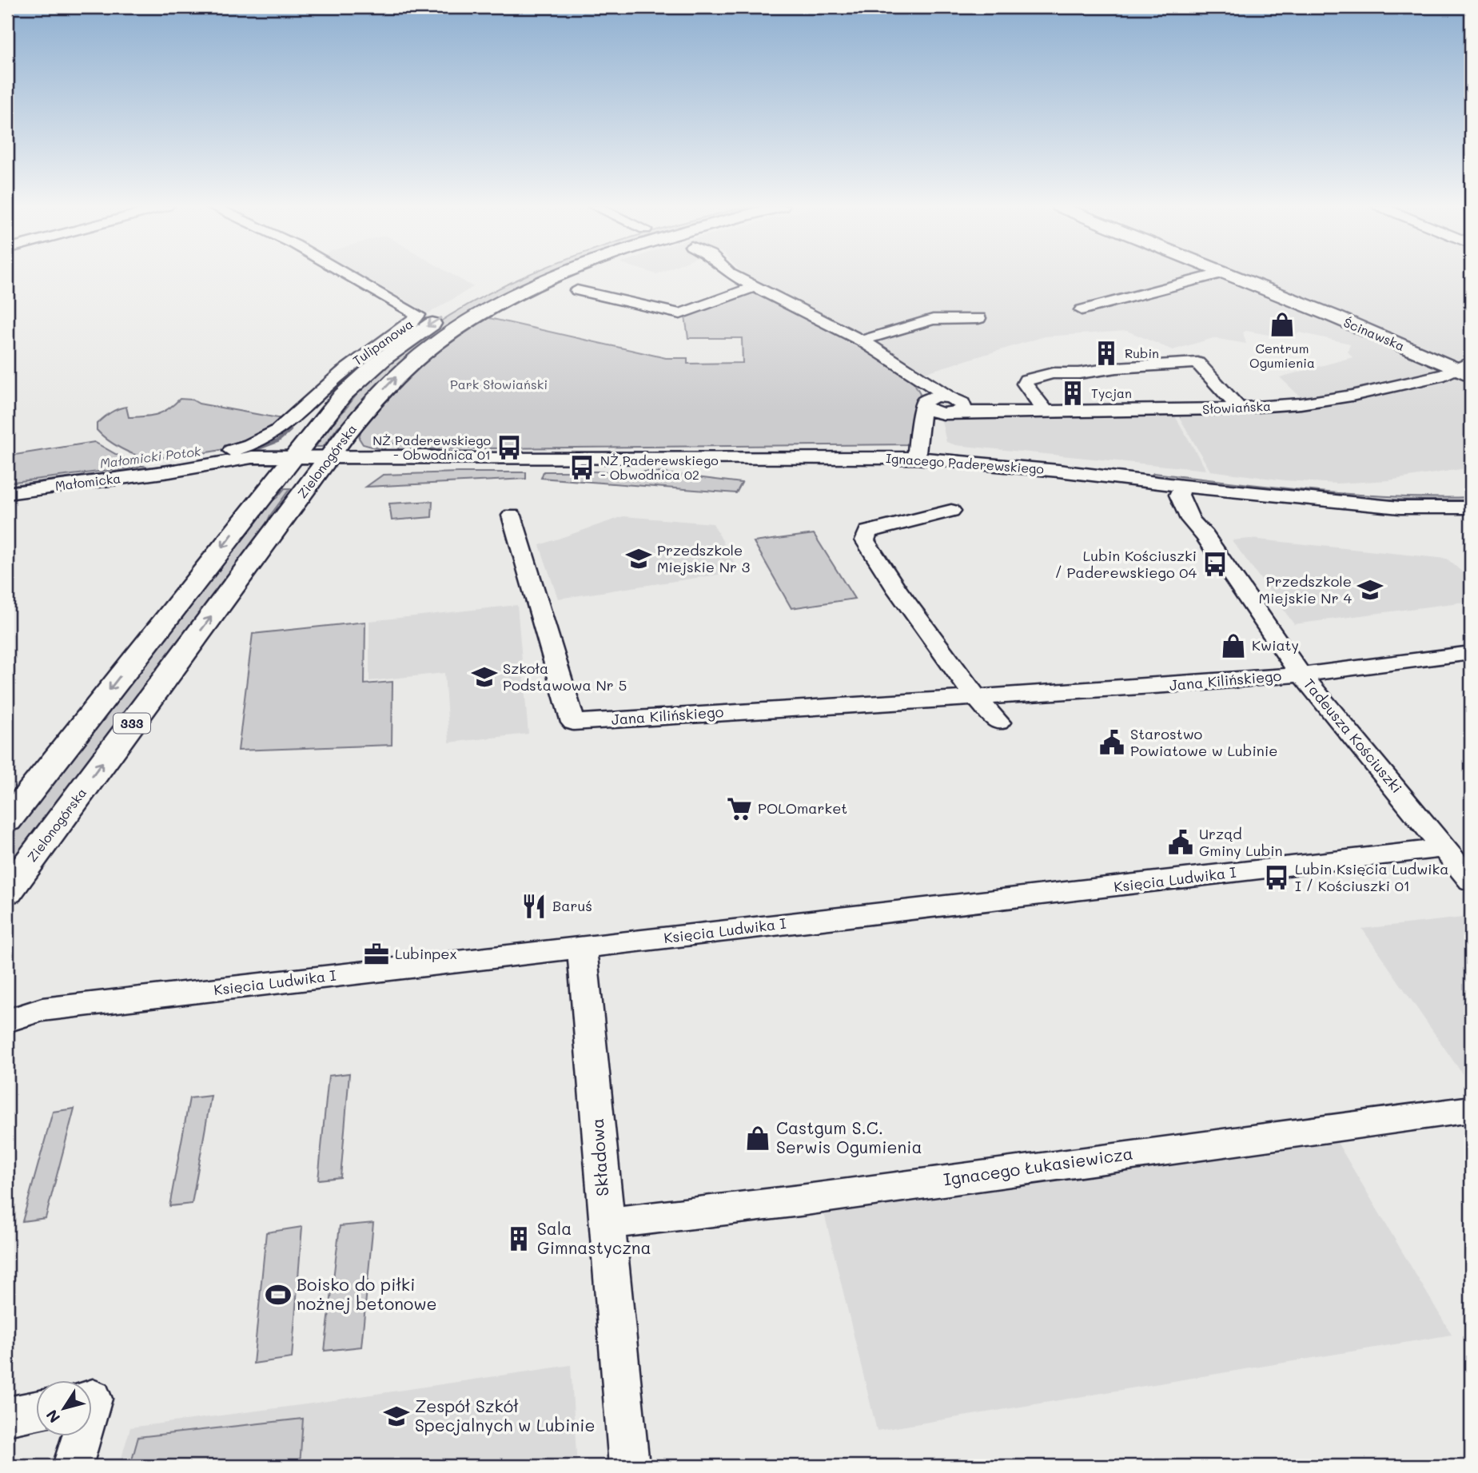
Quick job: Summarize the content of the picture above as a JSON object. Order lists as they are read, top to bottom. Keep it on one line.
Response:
{"streets":{"main road":["Ścinawska","Zielonogórska","333"],"street":["Tulipanowa","Słowiańska","Ignacego Paderewskiego","Małomicka","Jana Kilińskiego","Tadeusza Kościuszki","Księcia Ludwika I","Składowa","Ignacego Łukasiewicza"]},"crossings":[["Ścinawska","Słowiańska"],["Tulipanowa","Małomicka"],["Zielonogórska","Małomicka"],["Ignacego Paderewskiego","Tadeusza Kościuszki"],["Jana Kilińskiego","Tadeusza Kościuszki"],["Tadeusza Kościuszki","Księcia Ludwika I"],["Księcia Ludwika I","Składowa"],["Składowa","Ignacego Łukasiewicza"]],"water":["Małomicki Potok"],"parks":["Park Słowiański"],"places":{"shop":["Centrum Ogumienia","Kwiaty","Castgum S.C. Serwis Ogumienia"],"building":["Rubin","Tycjan","Sala Gimnastyczna"],"bus stop":["NŻ Paderewskiego - Obwodnica 01","NŻ Paderewskiego - Obwodnica 02","Lubin Kościuszki / Paderewskiego 04","Lubin Księcia Ludwika I / Kościuszki 01"],"school or university":["Przedszkole Miejskie Nr 3","Przedszkole Miejskie Nr 4","Szkoła Podstawowa Nr 5","Zespół Szkół Specjalnych w Lubinie"],"public building":["Starostwo Powiatowe w Lubinie","Urząd Gminy Lubin"],"supermarket":["POLOmarket"],"restaurant":["Baruś"],"office":["Lubinpex"],"sports":["Boisko do piłki nożnej betonowe"]},"north":"bottom left"}
